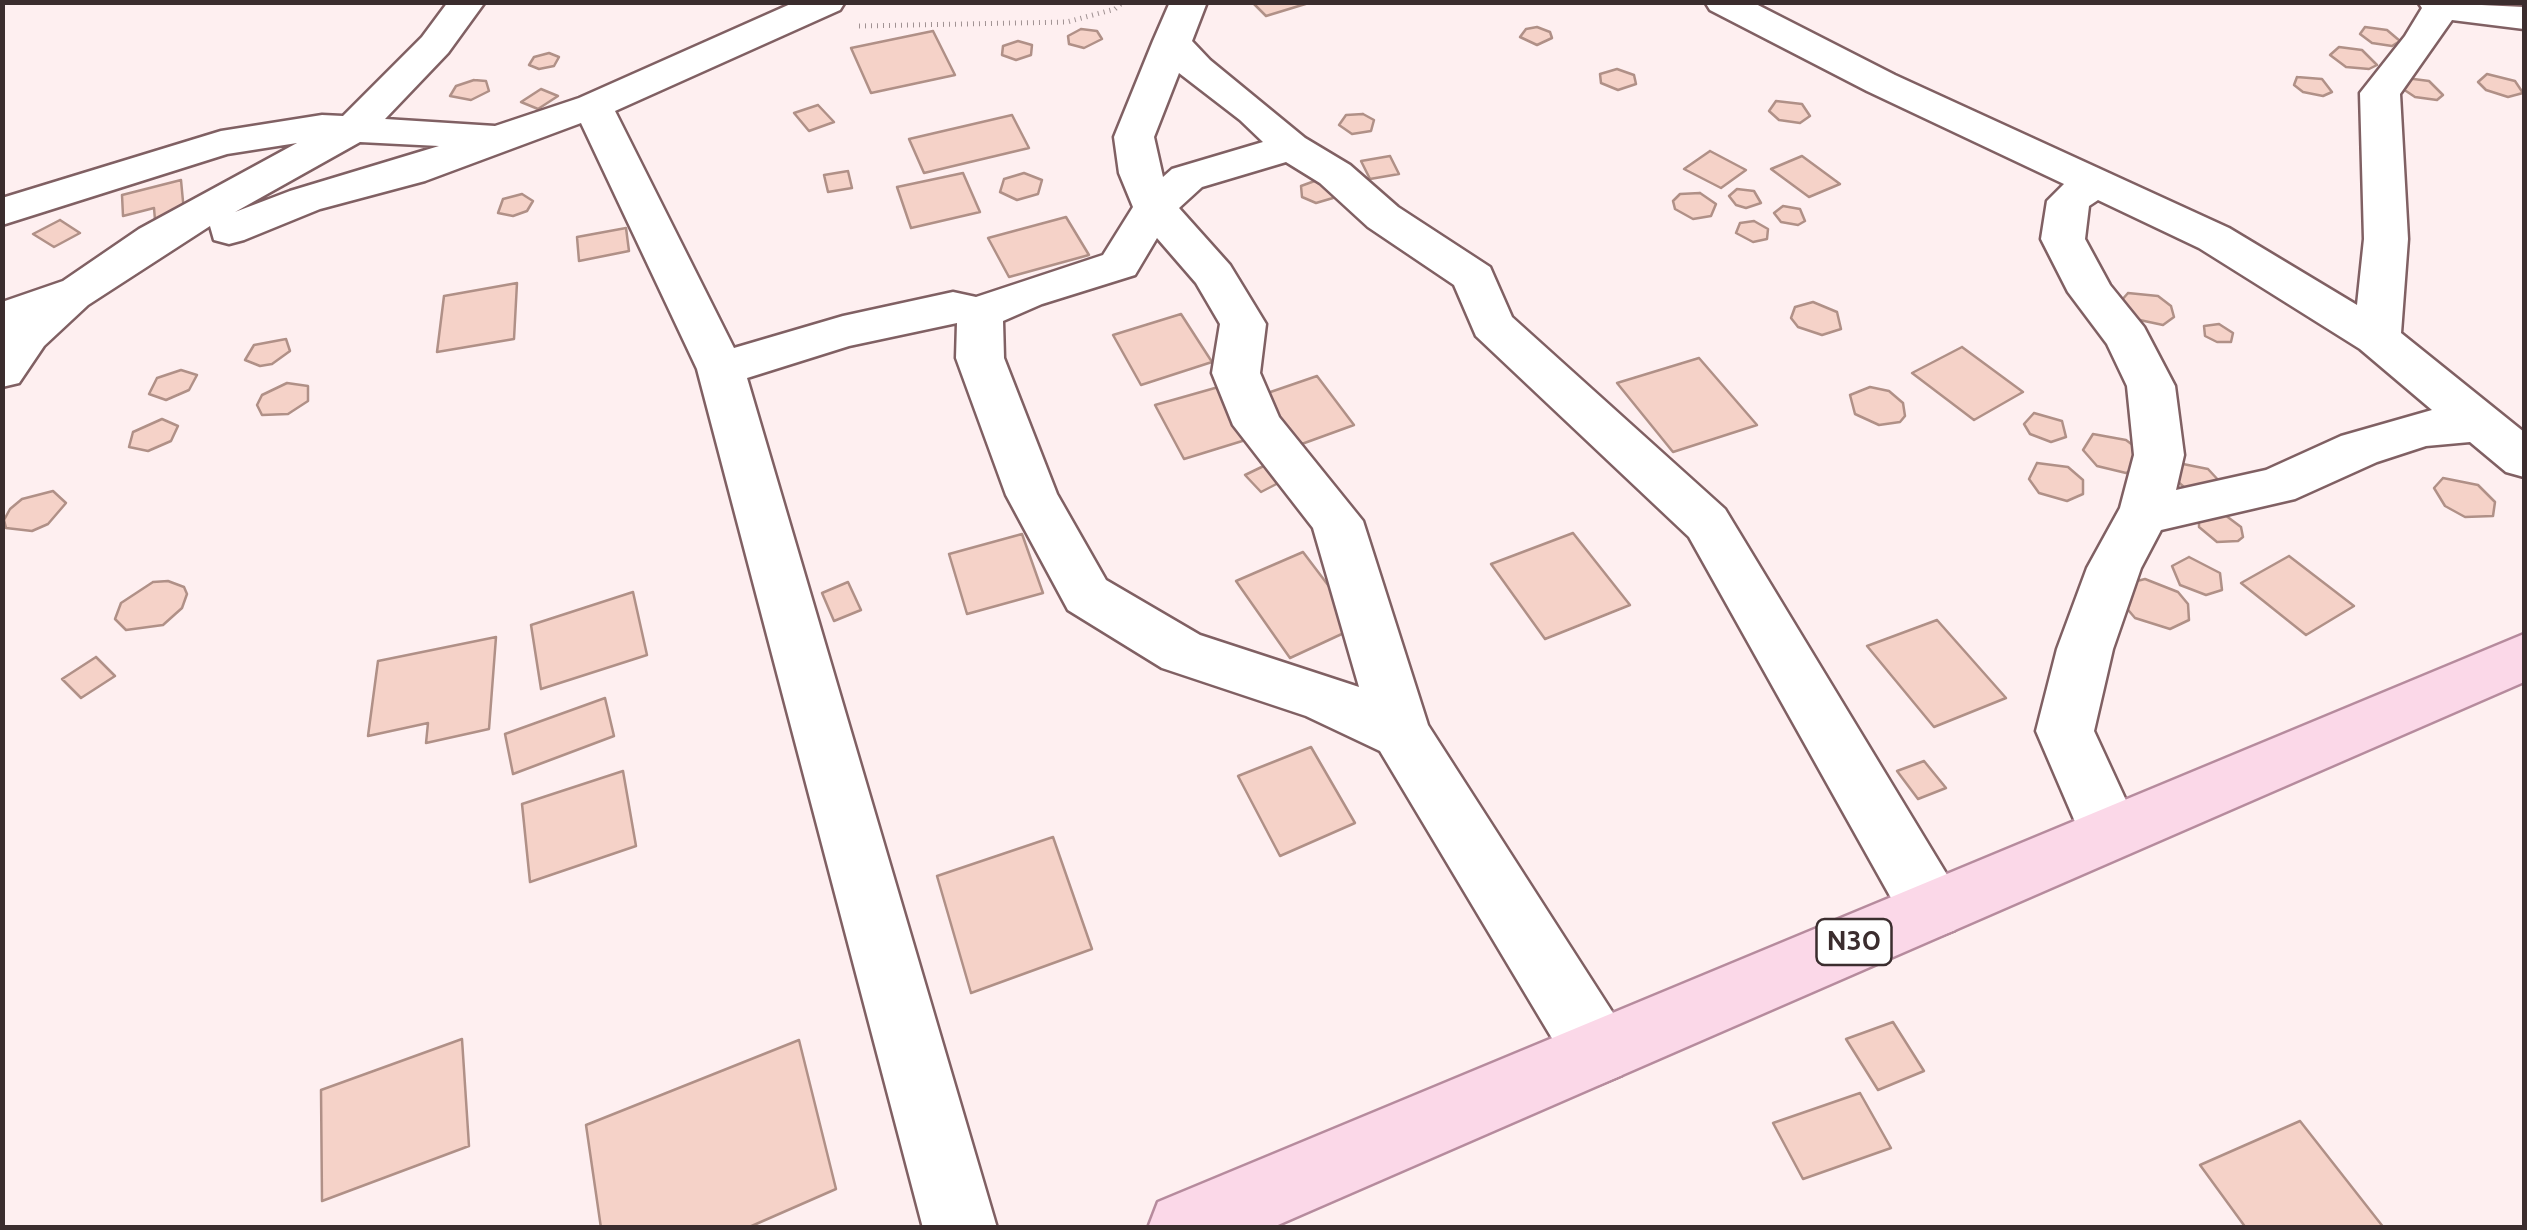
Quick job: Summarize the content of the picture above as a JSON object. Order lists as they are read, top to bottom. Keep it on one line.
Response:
{"streets":{"main road":["N30"]}}
